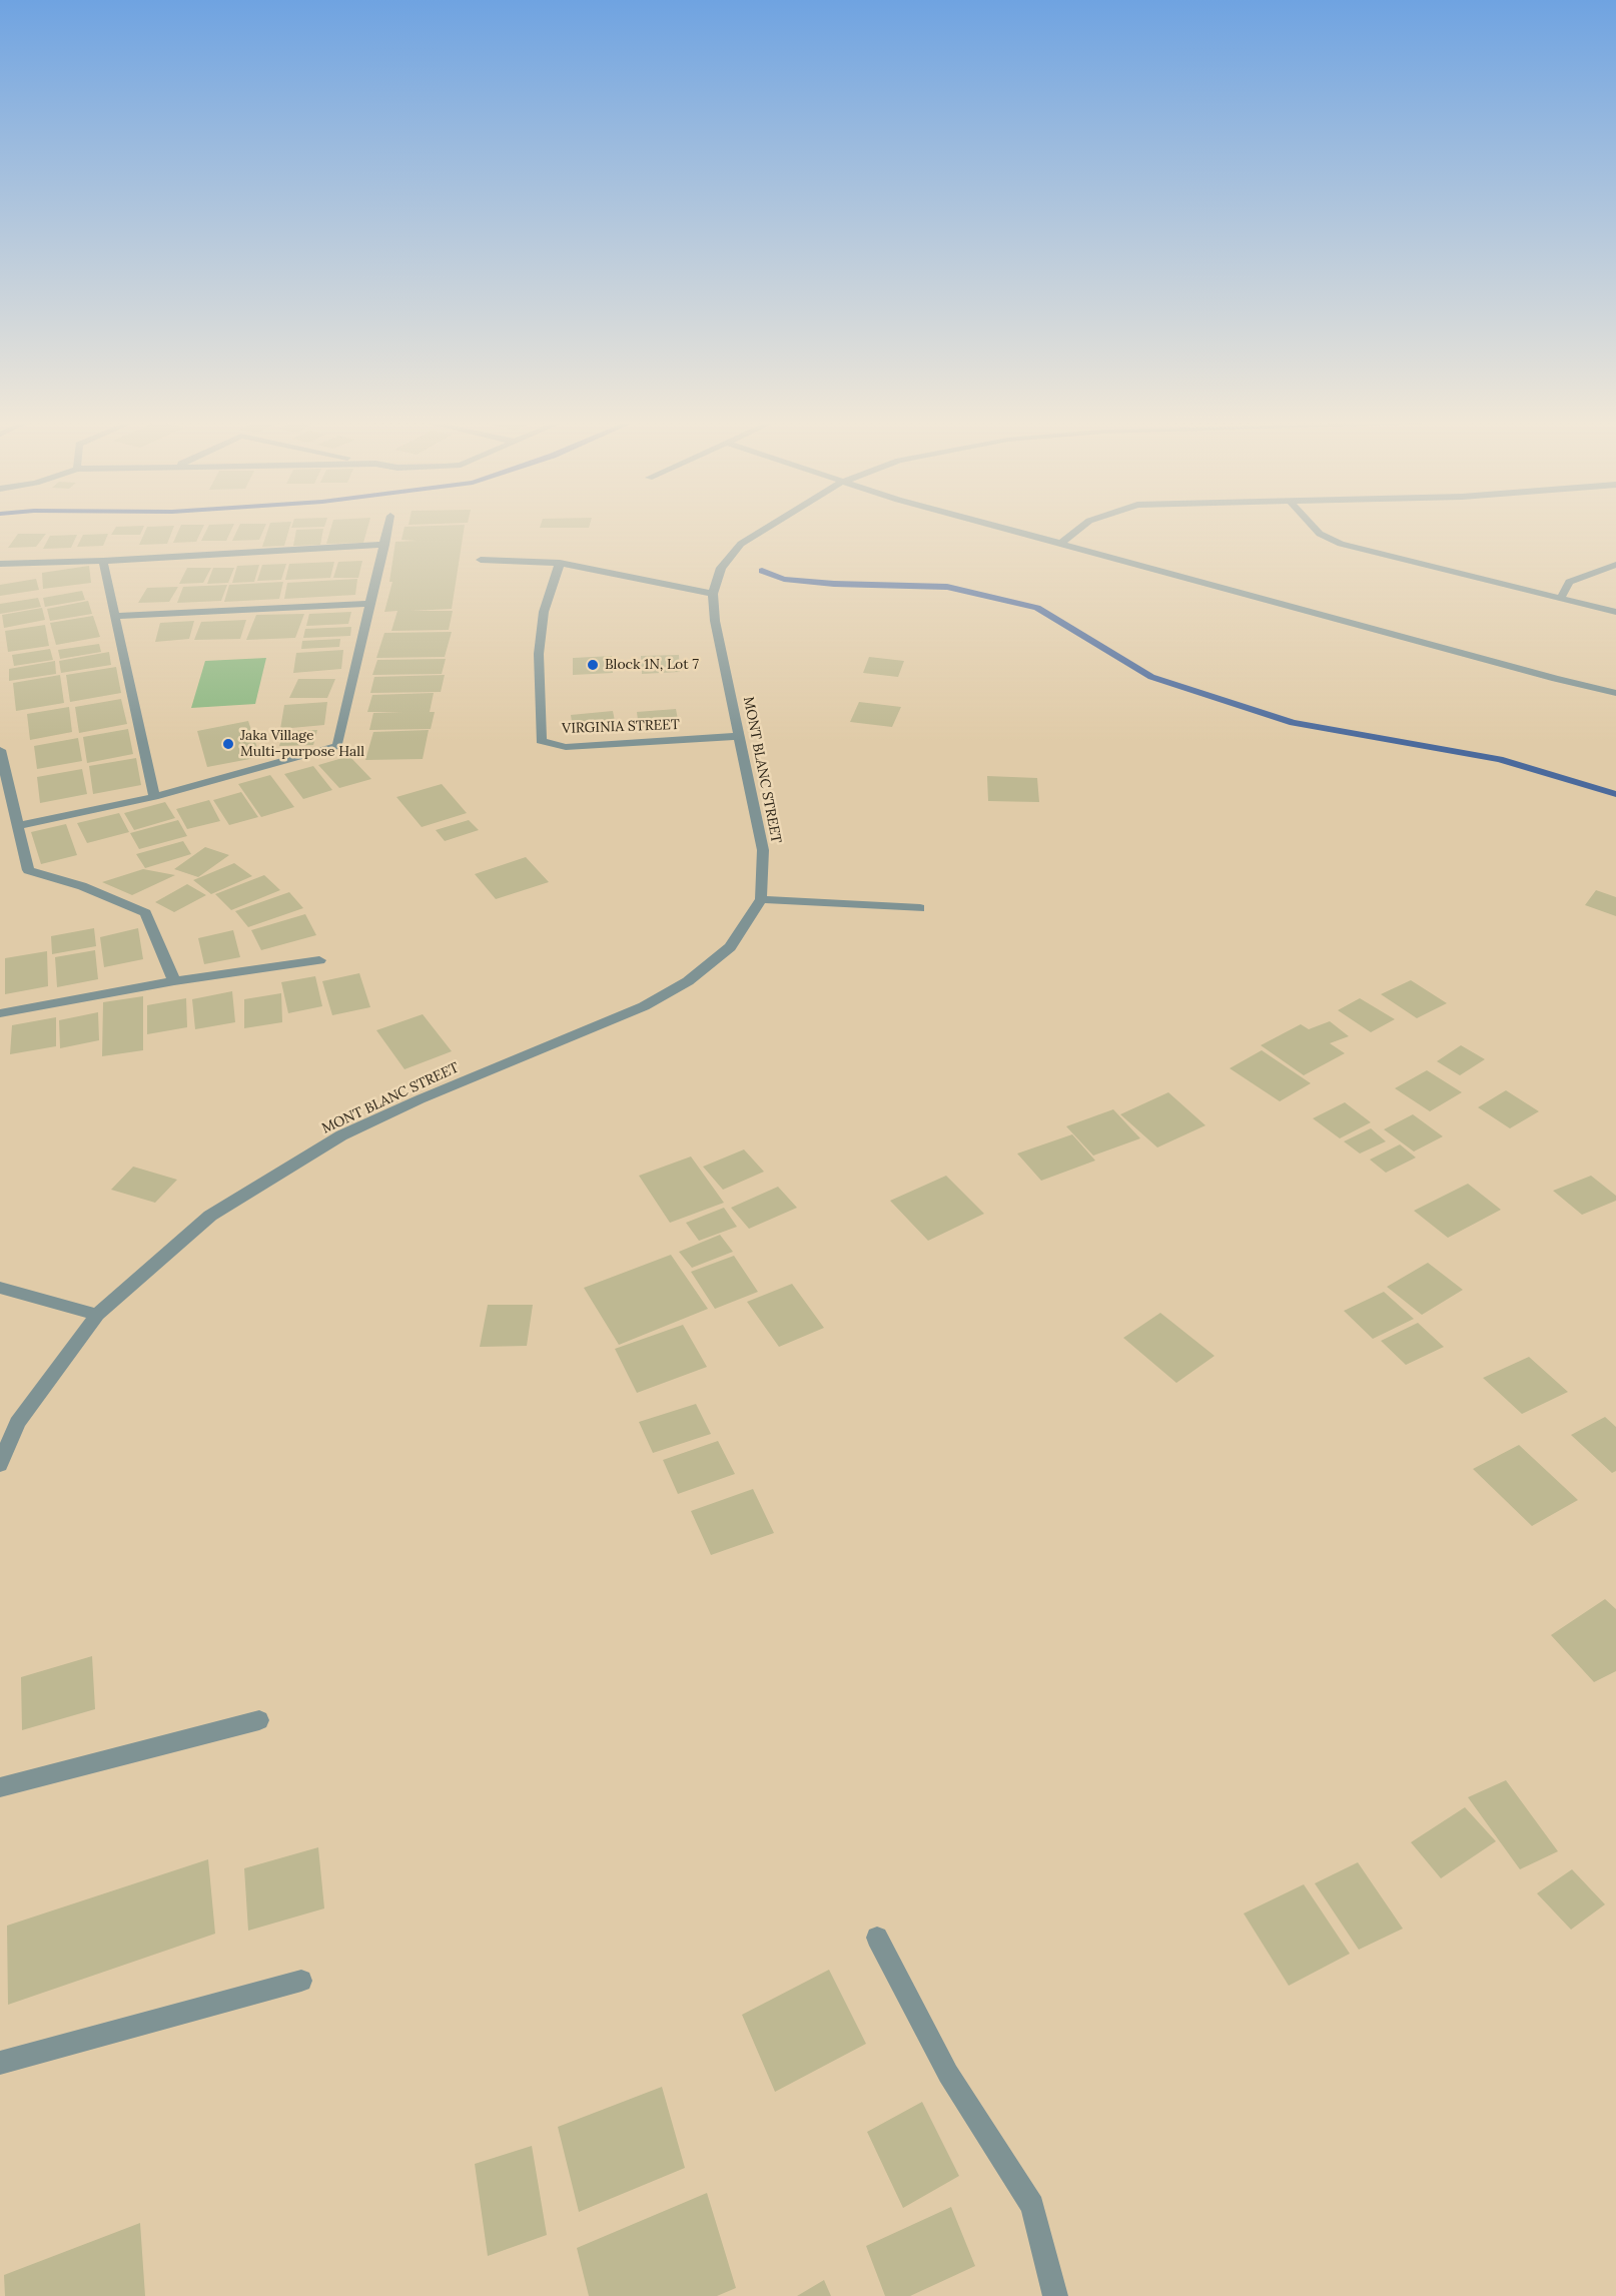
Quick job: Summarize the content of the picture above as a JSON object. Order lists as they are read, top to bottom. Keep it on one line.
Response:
{"streets":{"street":["VIRGINIA STREET","MONT BLANC STREET"]},"crossings":[["VIRGINIA STREET","MONT BLANC STREET"]],"places":["Block 1N, Lot 7","Jaka Village Multi-purpose Hall"]}
